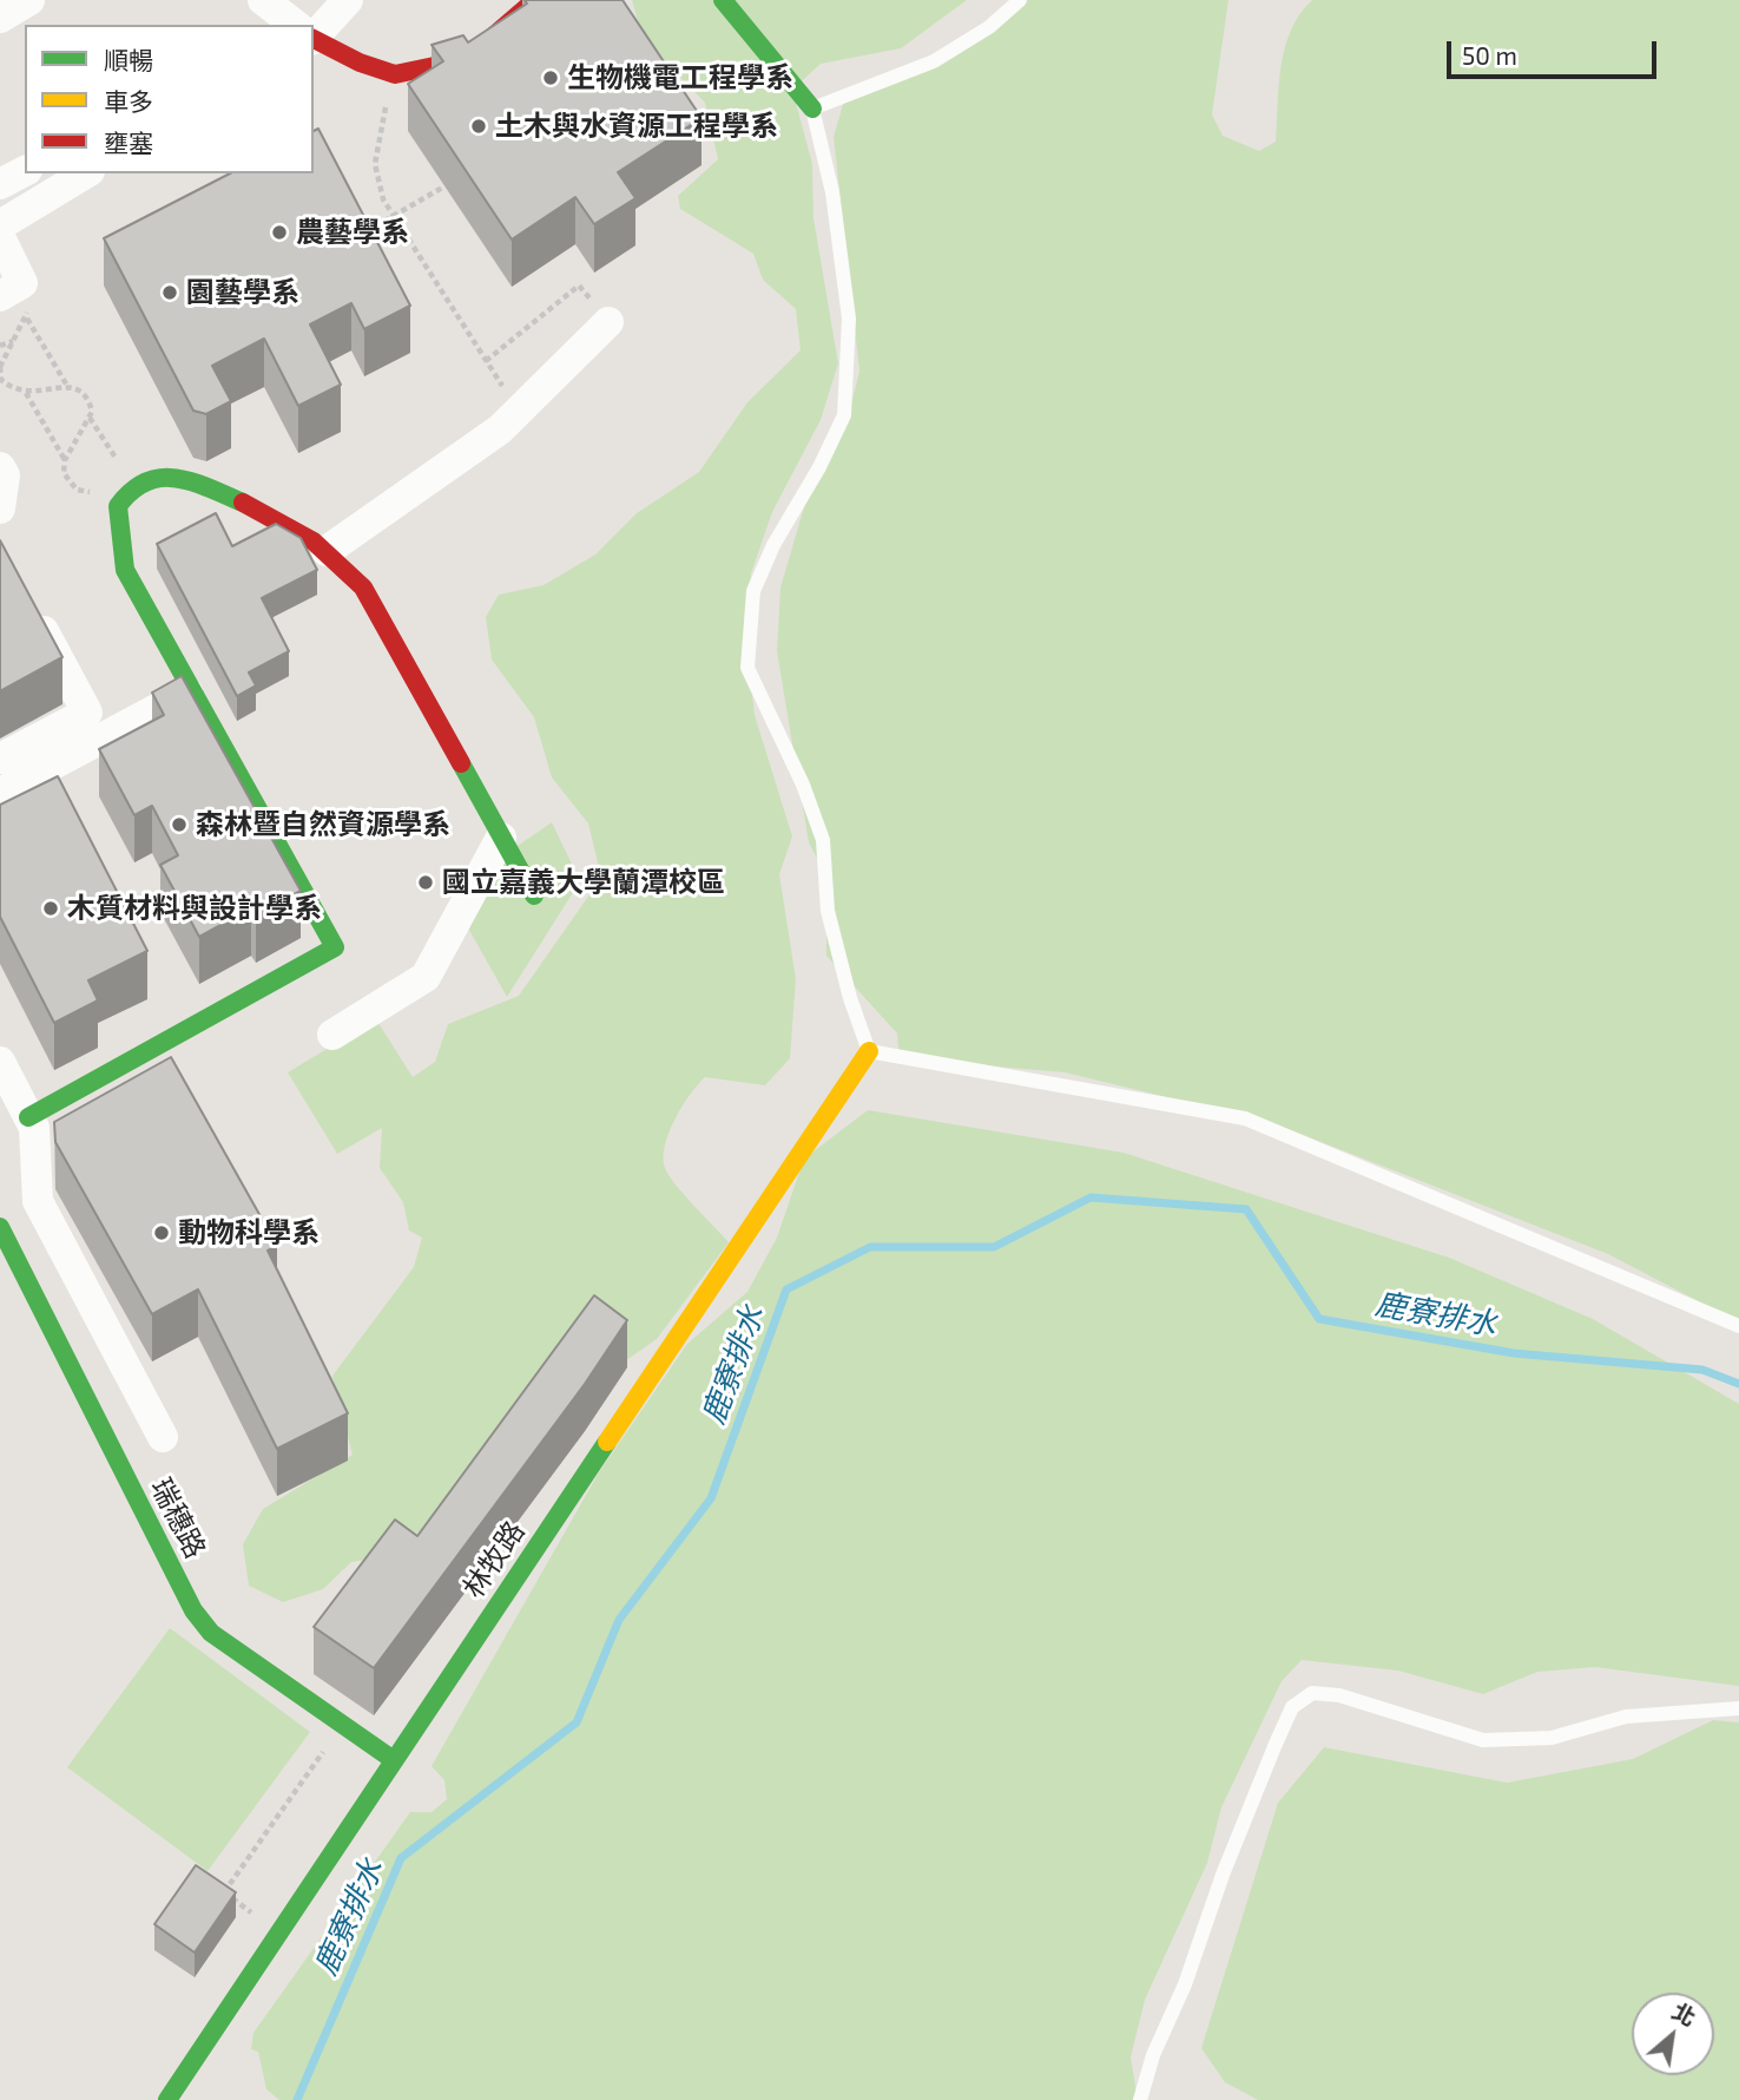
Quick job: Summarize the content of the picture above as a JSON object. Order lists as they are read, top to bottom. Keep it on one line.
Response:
{"streets":{"street":["瑞穗路","林牧路"]},"crossings":[["瑞穗路","林牧路"]],"water":["鹿寮排水"],"places":["生物機電工程學系","土木與水資源工程學系","農藝學系","園藝學系","森林暨自然資源學系","國立嘉義大學蘭潭校區","木質材料與設計學系","動物科學系"],"legend":["順暢","車多","壅塞"],"scale_bar":"50 m","north":"top right"}
